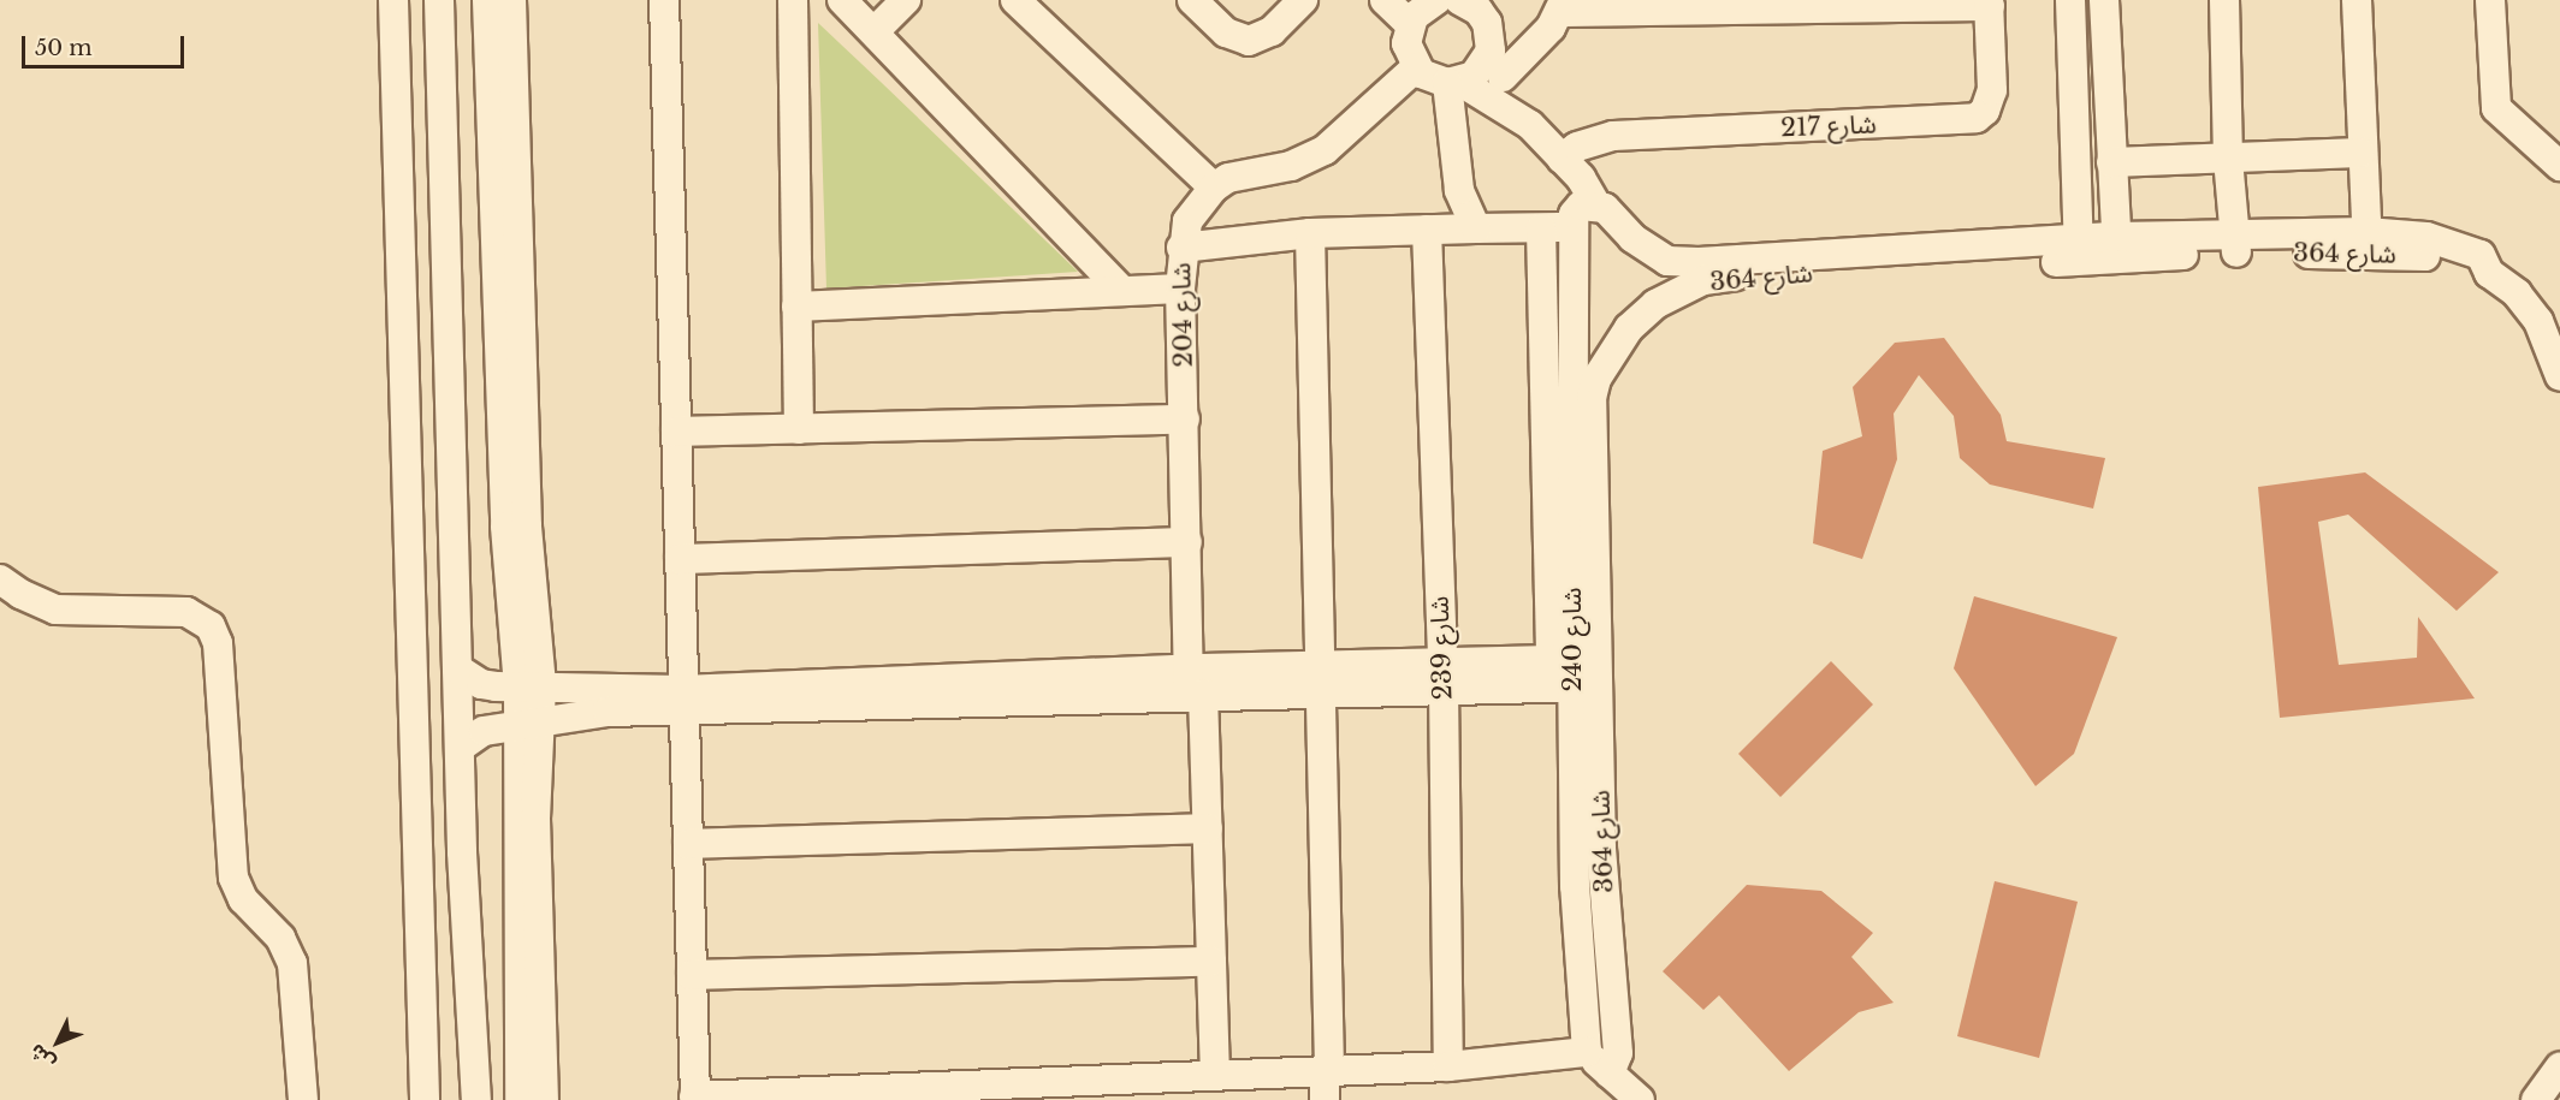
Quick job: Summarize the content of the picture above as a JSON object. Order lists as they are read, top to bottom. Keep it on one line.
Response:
{"streets":{"street":["شارع 217","شارع 364","شارع 204","شارع 240","شارع 239"]},"crossings":[["شارع 364","شارع 240"]],"scale_bar":"50 m","north":"bottom left"}
